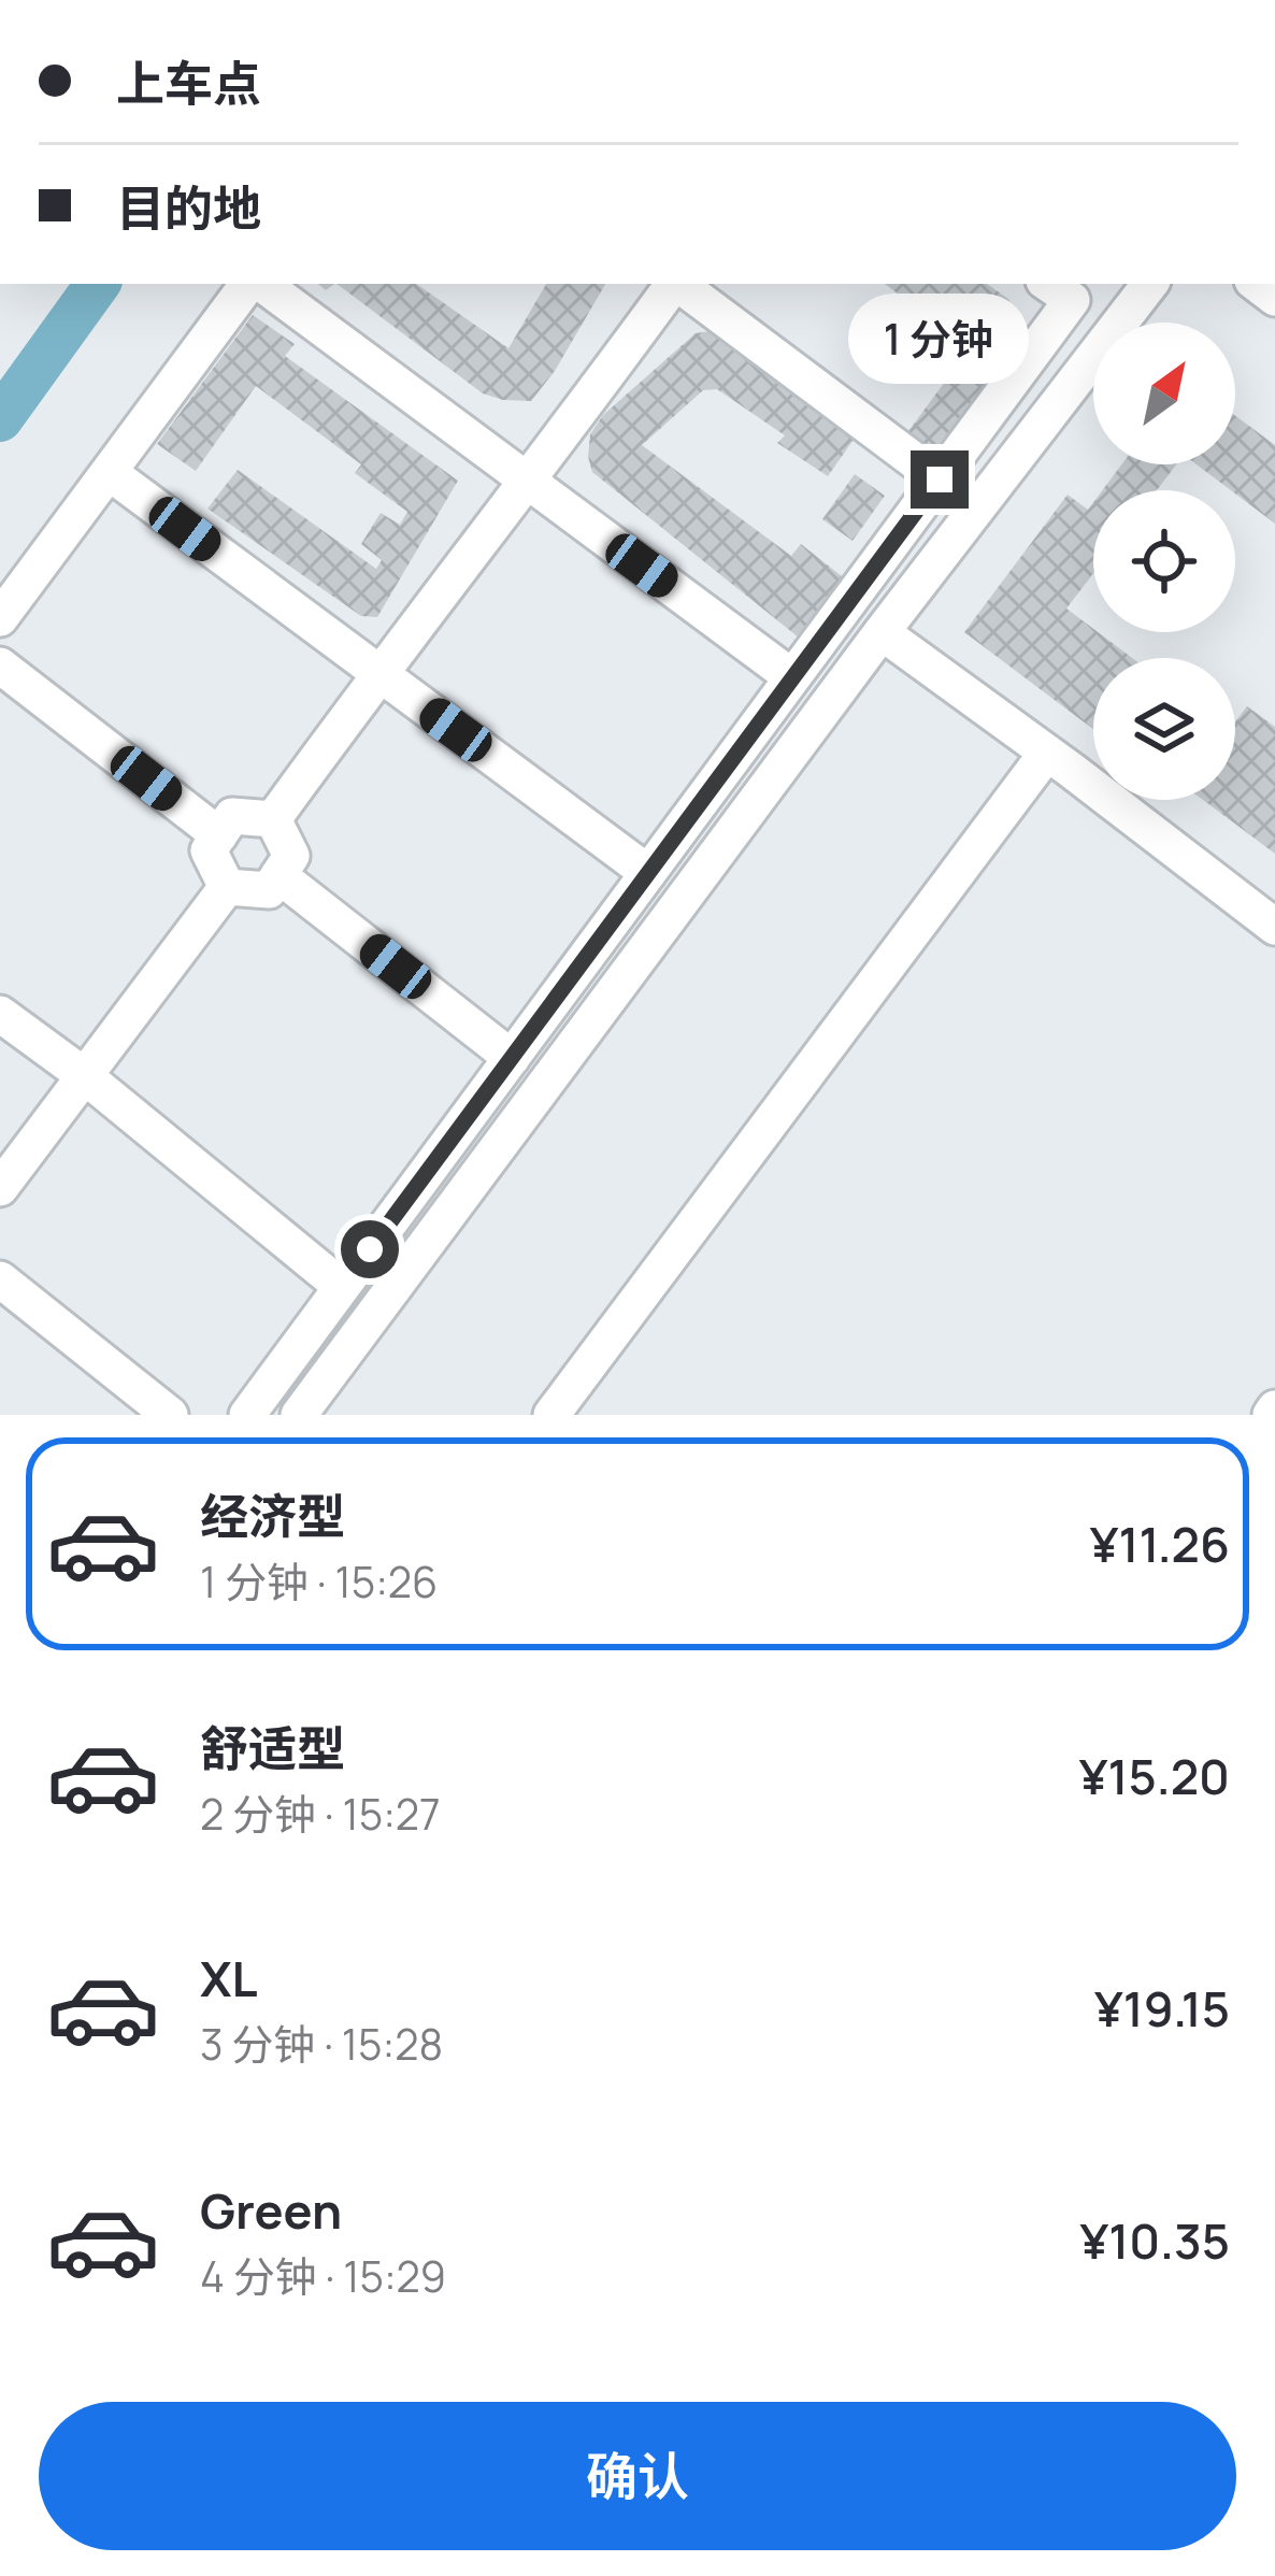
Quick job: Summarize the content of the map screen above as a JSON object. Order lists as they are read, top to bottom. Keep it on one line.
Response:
{"north":"top right","page":{"banner":["上车点","目的地"],"bubble":"1 分钟","list":[{"name":"经济型","note":"1 分钟 · 15:26","value":"¥11.26"},{"name":"舒适型","note":"2 分钟 · 15:27","value":"¥15.20"},{"name":"XL","note":"3 分钟 · 15:28","value":"¥19.15"},{"name":"Green","note":"4 分钟 · 15:29","value":"¥10.35"}],"buttons":"确认"}}
